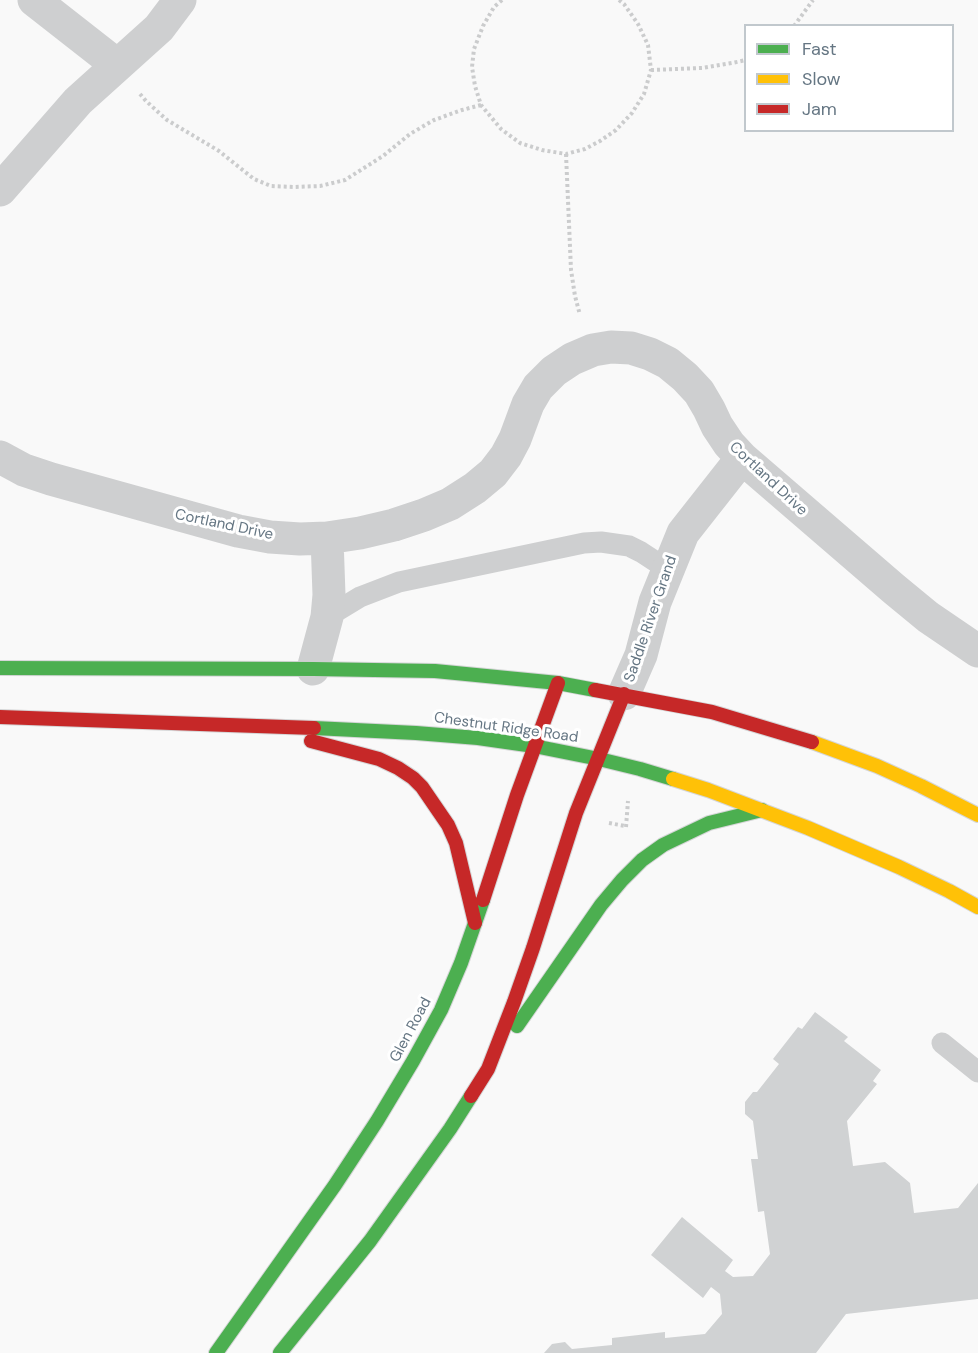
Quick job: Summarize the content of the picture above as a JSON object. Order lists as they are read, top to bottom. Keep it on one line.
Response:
{"streets":{"main road":["Chestnut Ridge Road","Glen Road"],"street":["Cortland Drive","Saddle River Grand"]},"crossings":[["Cortland Drive","Saddle River Grand"],["Chestnut Ridge Road","Glen Road"]],"legend":["Fast","Slow","Jam"]}
